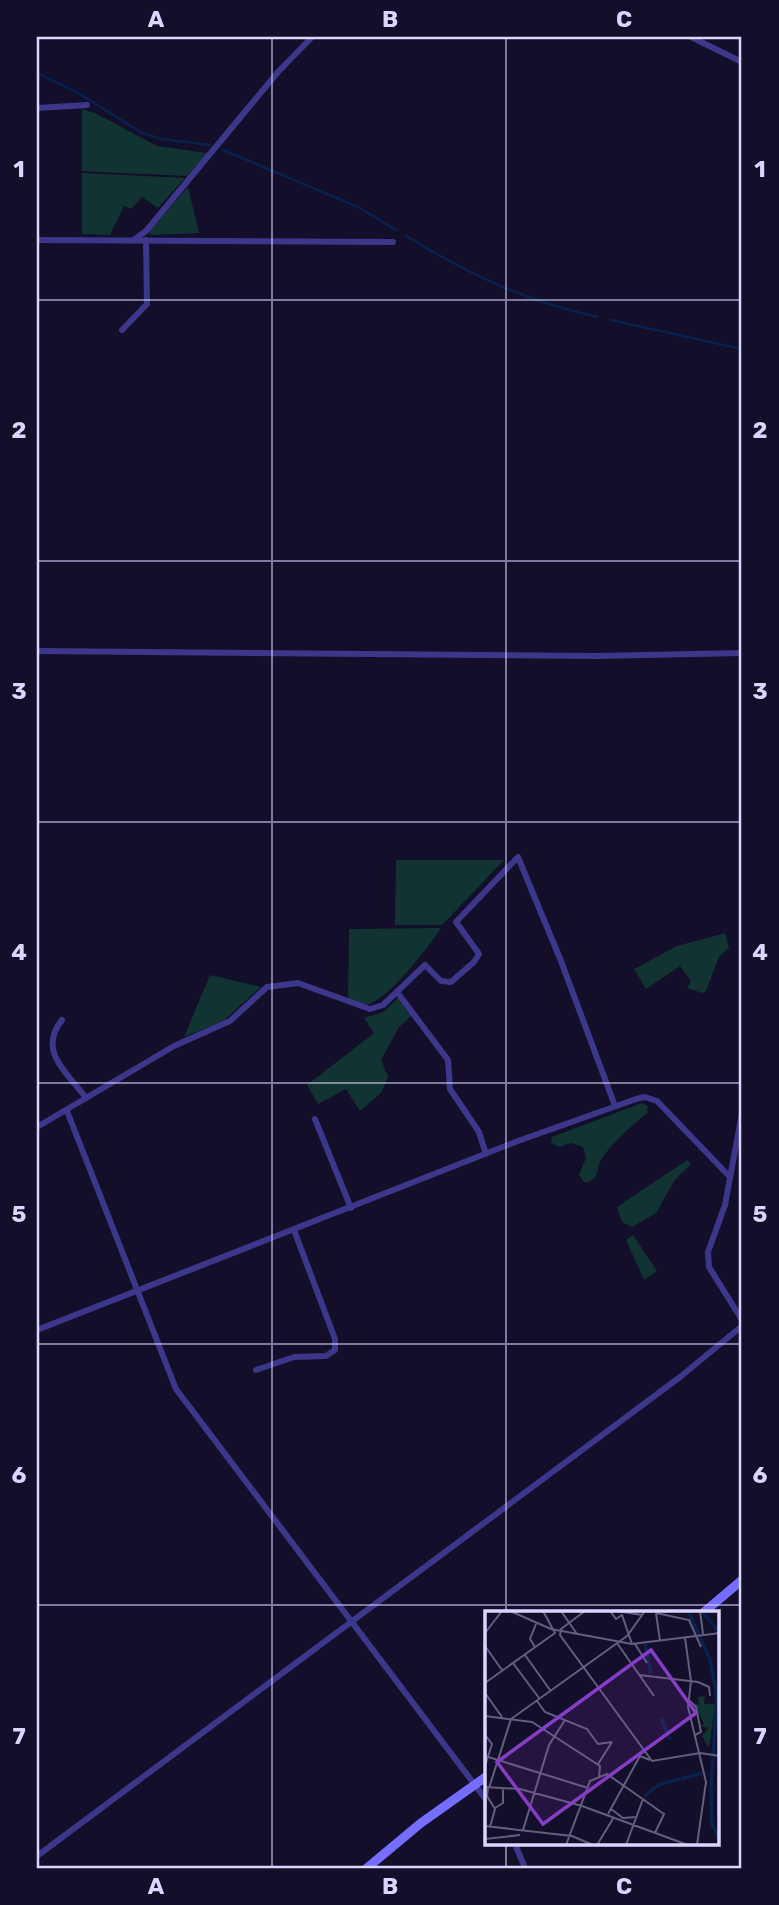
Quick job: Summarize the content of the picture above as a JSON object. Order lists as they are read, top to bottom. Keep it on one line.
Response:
{"grid":{"columns":["A","B","C"],"rows":["1","2","3","4","5","6","7"]}}
